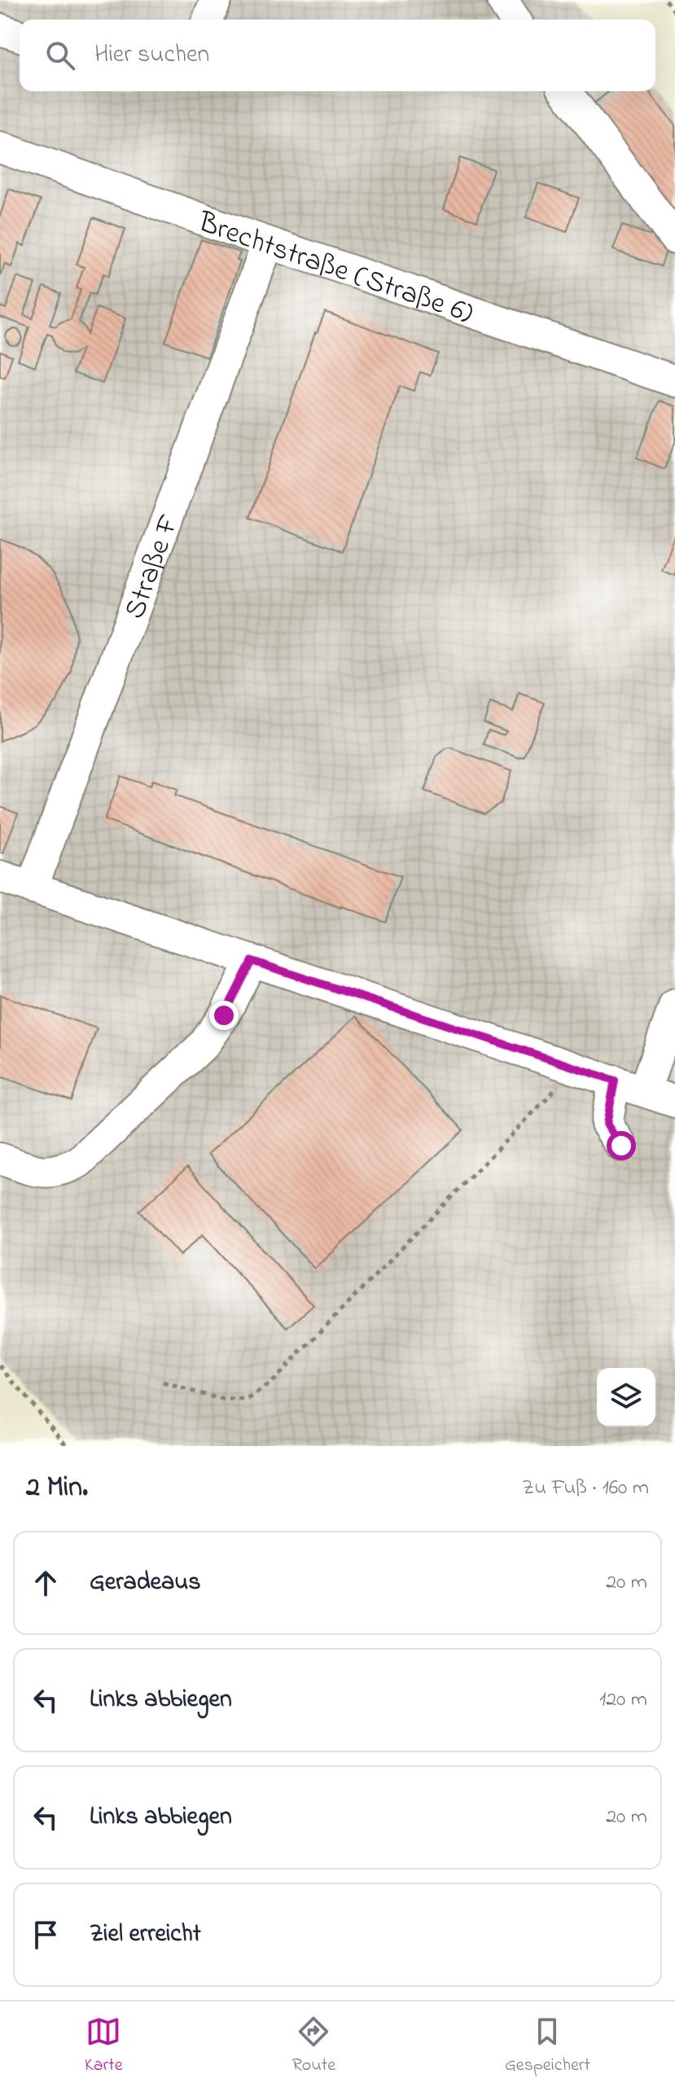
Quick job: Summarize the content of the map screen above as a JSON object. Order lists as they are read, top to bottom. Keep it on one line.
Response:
{"streets":{"street":["Brechtstraße (Straße 6)","Straße F"]},"crossings":[["Brechtstraße (Straße 6)","Straße F"]],"page":{"search":"Hier suchen","heading":["2 Min.","Zu Fuß · 160 m"],"list":[["Geradeaus","20 m"],["Links abbiegen","120 m"],["Links abbiegen","20 m"],"Ziel erreicht"],"nav":["Karte","Route","Gespeichert"]}}
